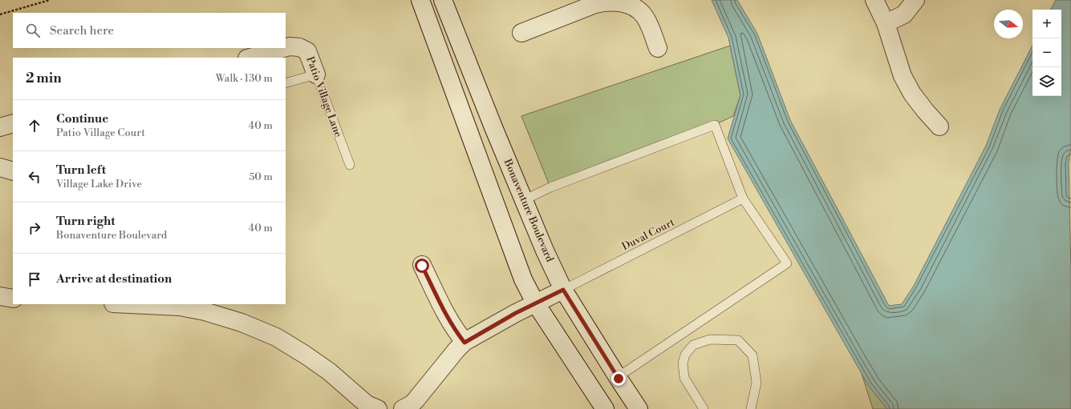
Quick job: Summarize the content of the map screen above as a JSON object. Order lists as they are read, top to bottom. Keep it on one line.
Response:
{"streets":{"street":["Patio Village Lane","Bonaventure Boulevard"],"lane":["Duval Court"]},"crossings":[["Bonaventure Boulevard","Duval Court"]],"north":"right","page":{"map_buttons":["+","−"],"search":"Search here","heading":["2 min","Walk · 130 m"],"list":[["Continue","Patio Village Court","40 m"],["Turn left","Village Lake Drive","50 m"],["Turn right","Bonaventure Boulevard","40 m"],"Arrive at destination"]}}
